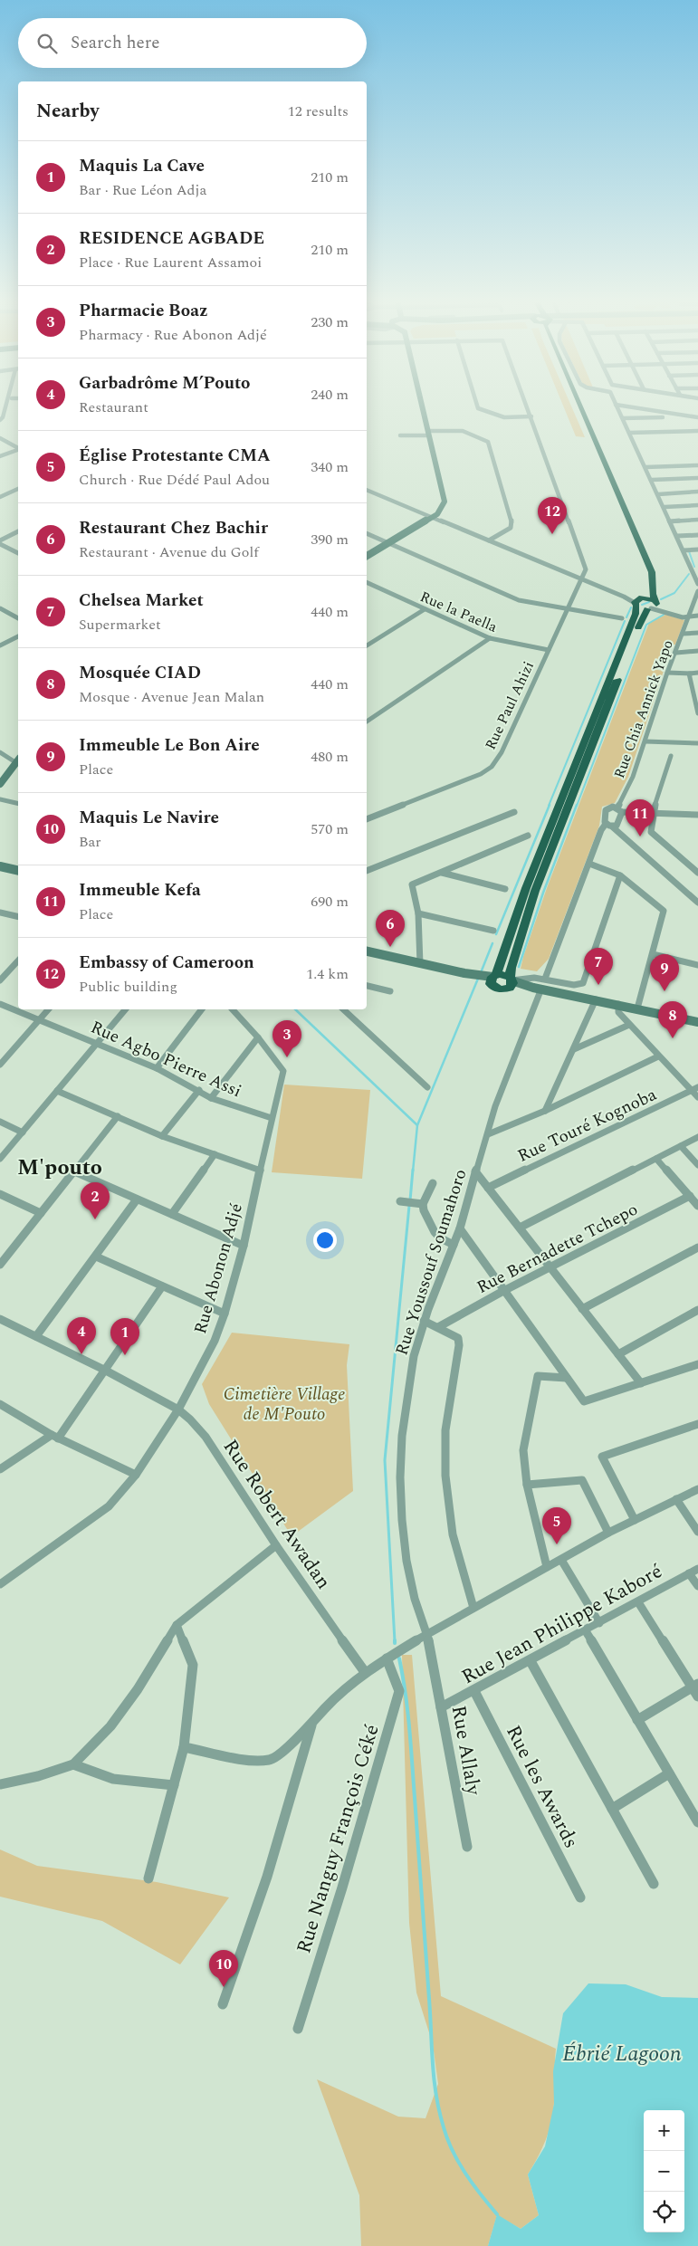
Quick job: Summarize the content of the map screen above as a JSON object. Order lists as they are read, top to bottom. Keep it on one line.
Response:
{"streets":{"street":["Rue la Paella","Rue Paul Ahizi","Rue Chia Annick Yapo","Rue Agbo Pierre Assi","Rue Touré Kognoba","Rue Bernadette Tchepo","Rue Youssouf Soumahoro","Rue Abonon Adjé","Rue Robert Awadan","Rue Jean Philippe Kaboré","Rue Allaly","Rue les Awards","Rue Nanguy François Céké"]},"crossings":[["Rue la Paella","Rue Paul Ahizi"],["Rue Agbo Pierre Assi","Rue Abonon Adjé"],["Rue Youssouf Soumahoro","Rue Allaly"],["Rue Abonon Adjé","Rue Robert Awadan"],["Rue Jean Philippe Kaboré","Rue Allaly"],["Rue Jean Philippe Kaboré","Rue les Awards"]],"districts":["M'pouto"],"water":["Ébrié Lagoon"],"parks":["Cimetière Village de M'Pouto"],"page":{"search":"Search here","heading":["Nearby","12 results"],"list":[{"mark":"1","name":"Maquis La Cave","note":"Bar · Rue Léon Adja","value":"210 m"},{"mark":"2","name":"RESIDENCE AGBADE","note":"Place · Rue Laurent Assamoi","value":"210 m"},{"mark":"3","name":"Pharmacie Boaz","note":"Pharmacy · Rue Abonon Adjé","value":"230 m"},{"mark":"4","name":"Garbadrôme M’Pouto","note":"Restaurant","value":"240 m"},{"mark":"5","name":"Église Protestante CMA","note":"Church · Rue Dédé Paul Adou","value":"340 m"},{"mark":"6","name":"Restaurant Chez Bachir","note":"Restaurant · Avenue du Golf","value":"390 m"},{"mark":"7","name":"Chelsea Market","note":"Supermarket","value":"440 m"},{"mark":"8","name":"Mosquée CIAD","note":"Mosque · Avenue Jean Malan","value":"440 m"},{"mark":"9","name":"Immeuble Le Bon Aire","note":"Place","value":"480 m"},{"mark":"10","name":"Maquis Le Navire","note":"Bar","value":"570 m"},{"mark":"11","name":"Immeuble Kefa","note":"Place","value":"690 m"},{"mark":"12","name":"Embassy of Cameroon","note":"Public building","value":"1.4 km"}],"pins":["12","11","6","7","9","8","3","2","4","1","5","10"],"map_buttons":["+","−"]}}
